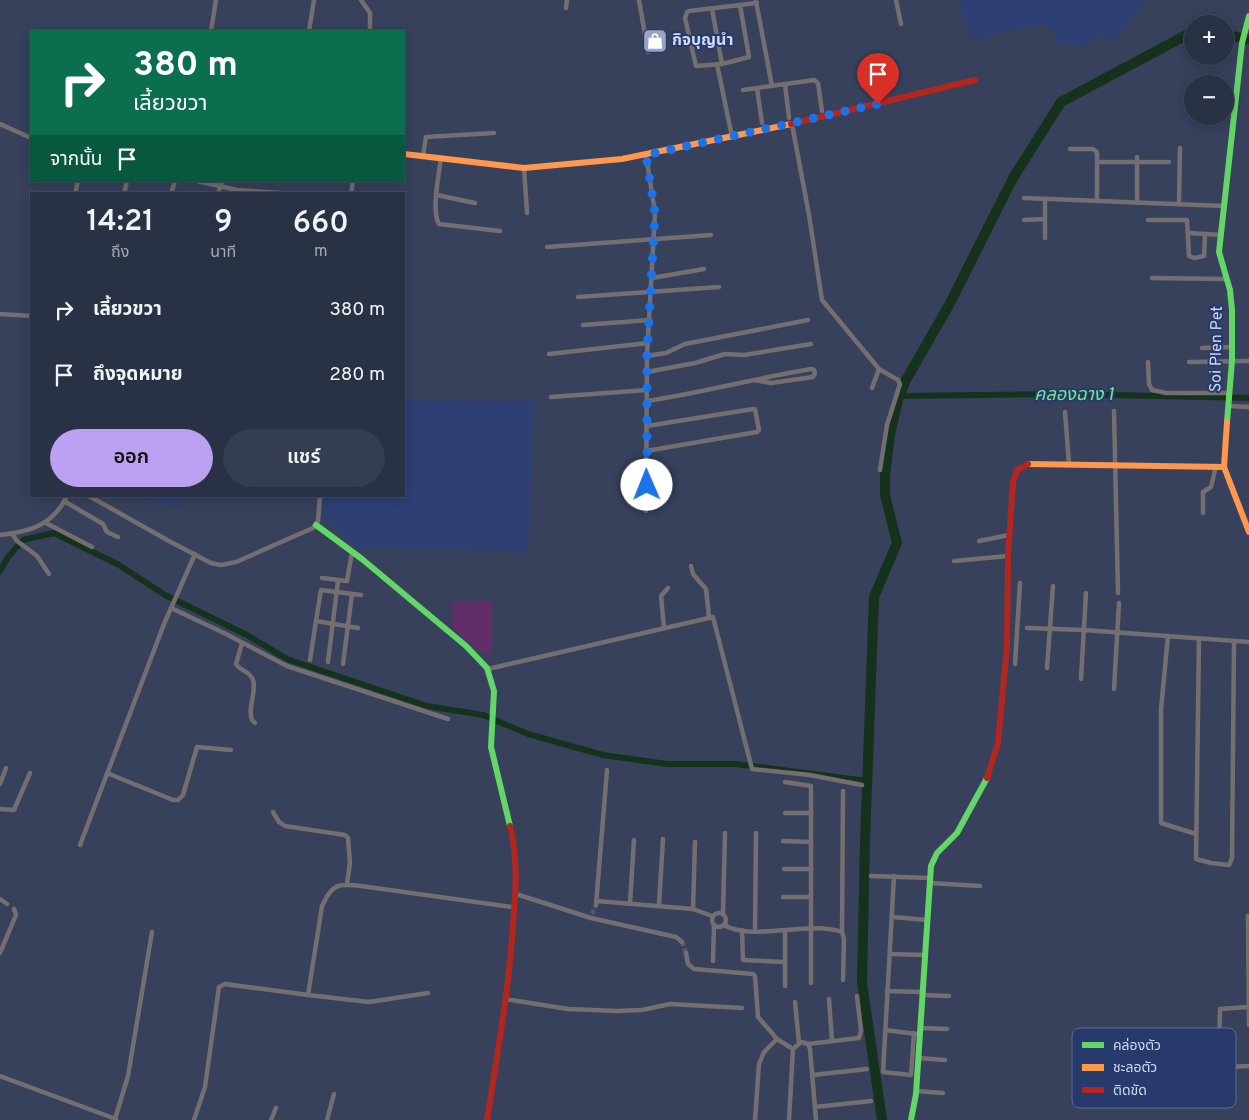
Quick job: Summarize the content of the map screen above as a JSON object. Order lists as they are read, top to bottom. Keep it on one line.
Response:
{"streets":{"street":["Soi Plen Pet"]},"water":["คลองฉาง 1"],"places":{"shop":["กิจบุญนำ"]},"legend":["คล่องตัว","ชะลอตัว","ติดขัด"],"page":{"map_buttons":["+","−"],"turn":["380 m","เลี้ยวขวา"],"then":"จากนั้น","eta":["14:21","ถึง","9","นาที","660","m"],"list":[{"name":"เลี้ยวขวา","value":"380 m"},{"name":"ถึงจุดหมาย","value":"280 m"}],"buttons":["ออก","แชร์"]}}
